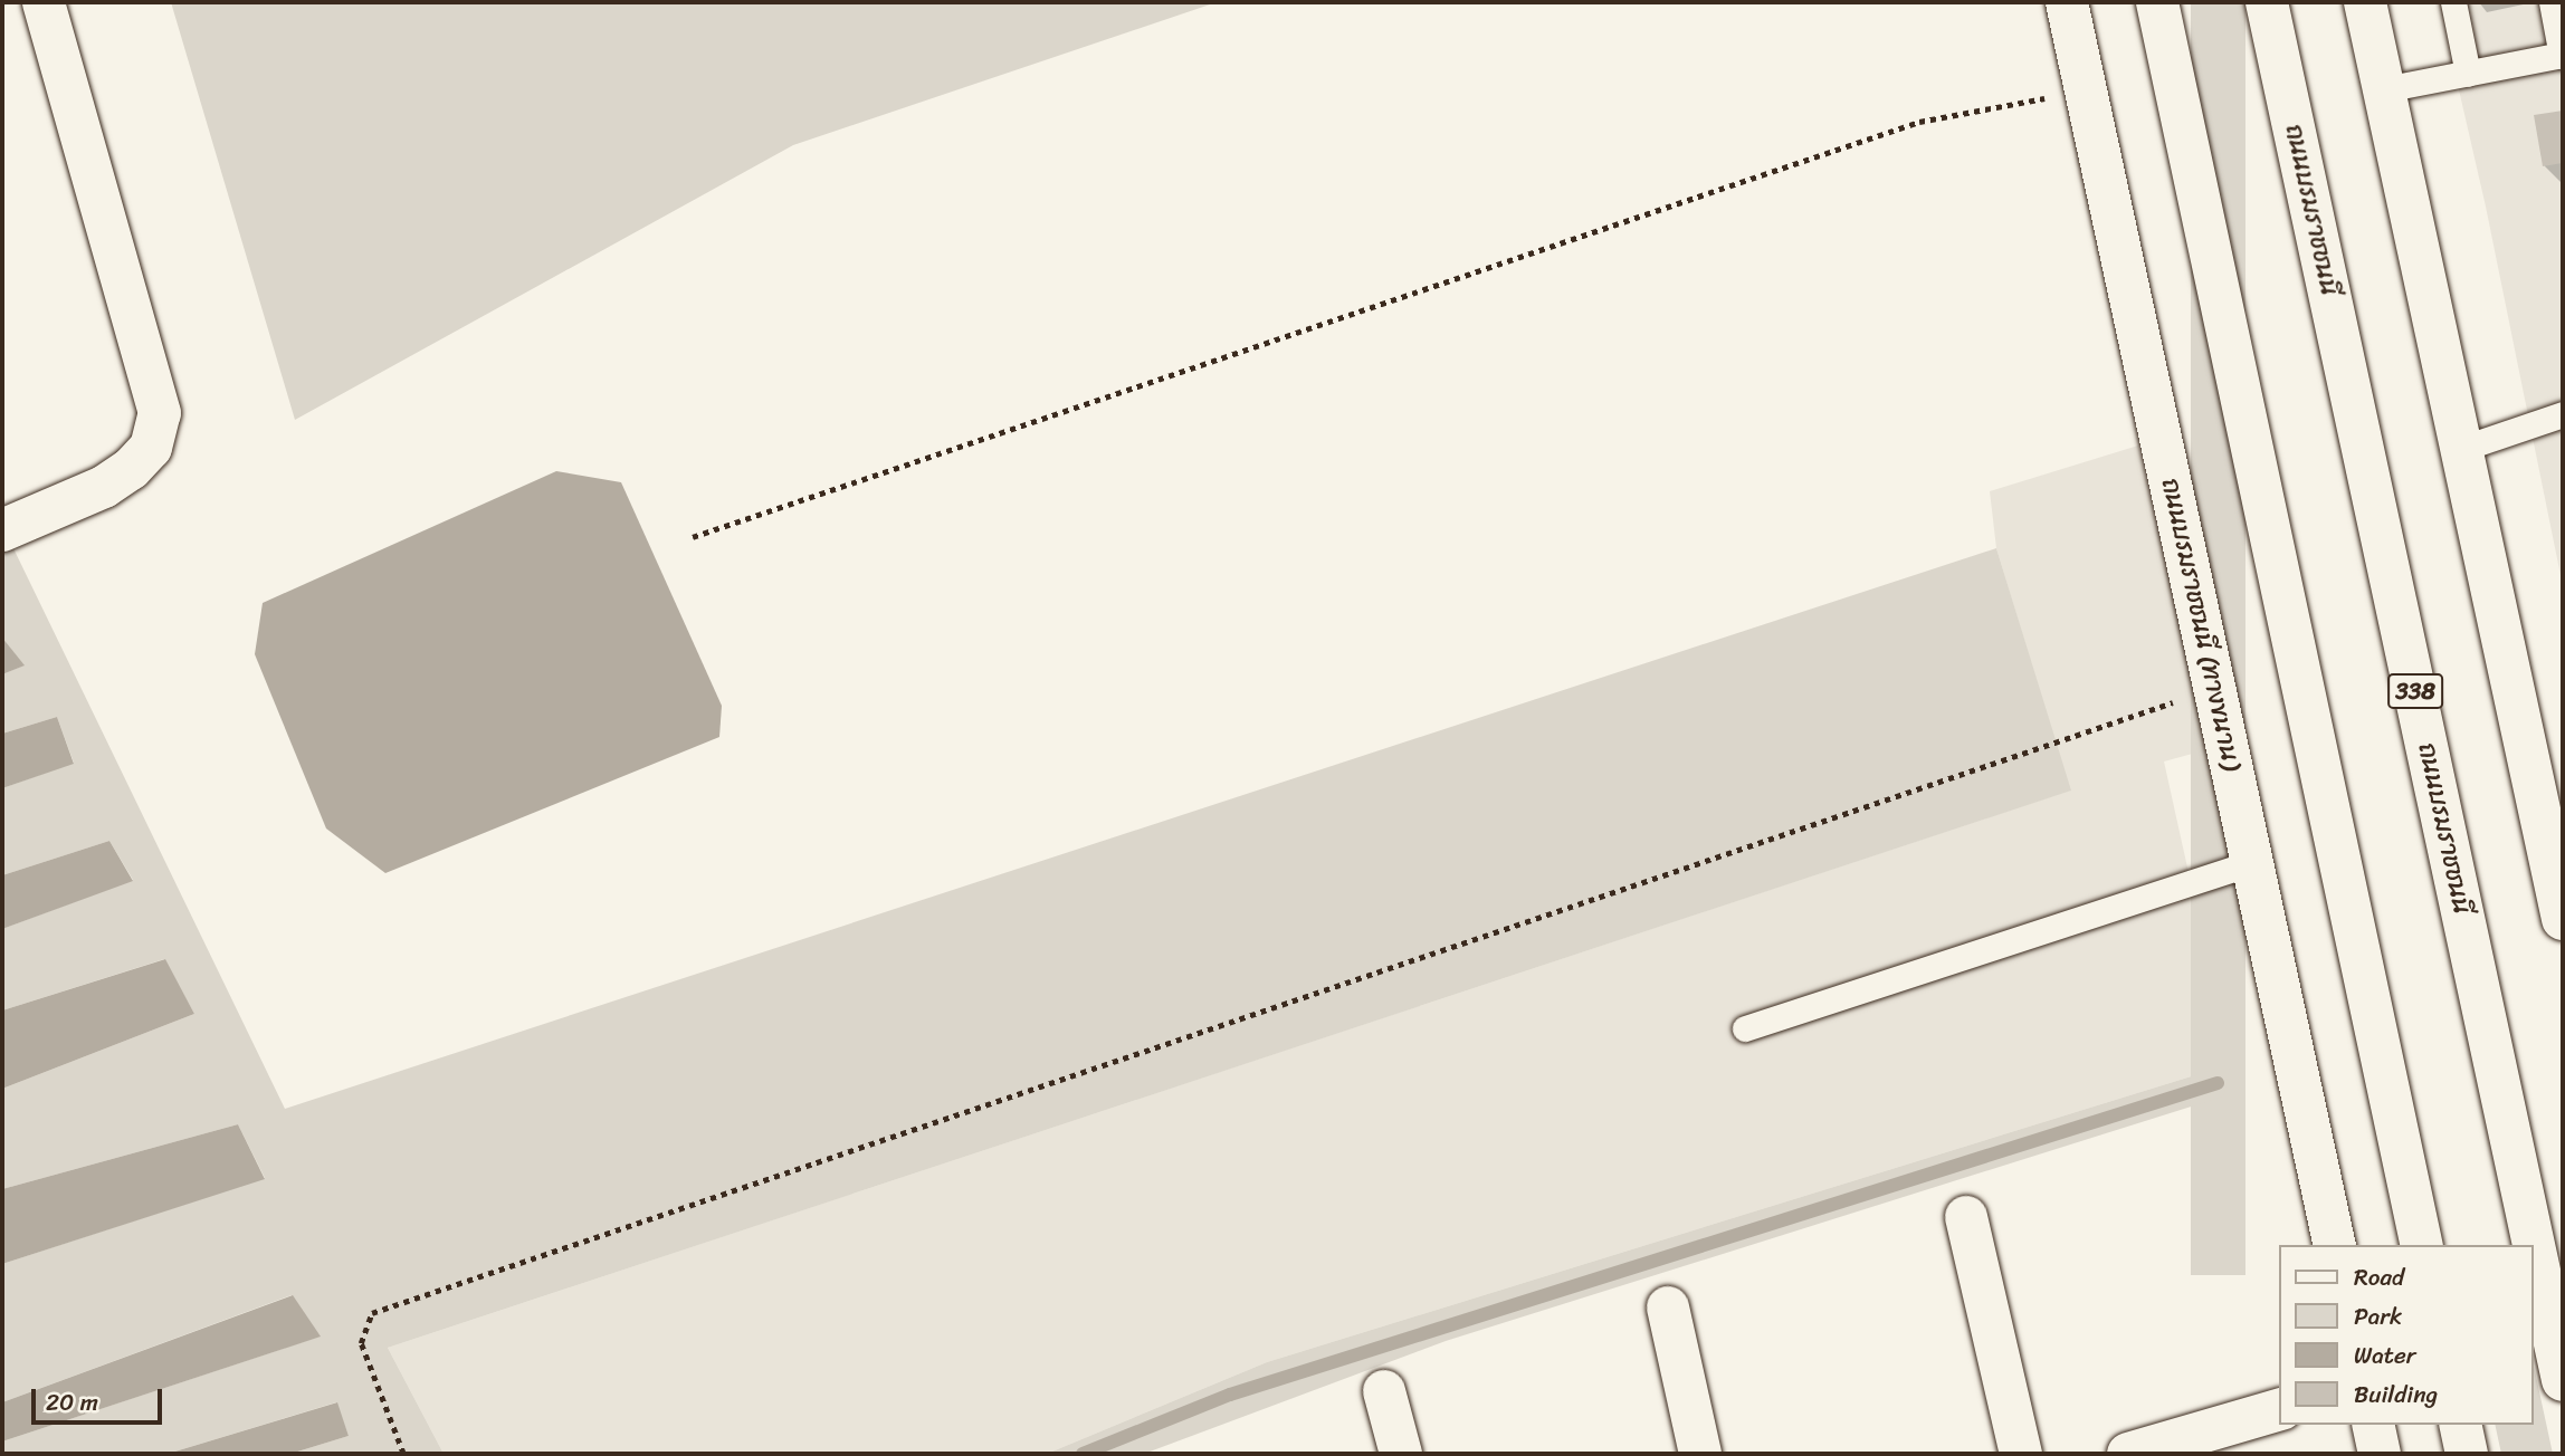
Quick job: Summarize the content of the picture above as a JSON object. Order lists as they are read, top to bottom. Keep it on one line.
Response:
{"streets":{"main road":["ถนนบรมราชชนนี","ถนนบรมราชชนนี (ทางขนาน)","338"]},"legend":["Road","Park","Water","Building"],"scale_bar":"20 m"}
